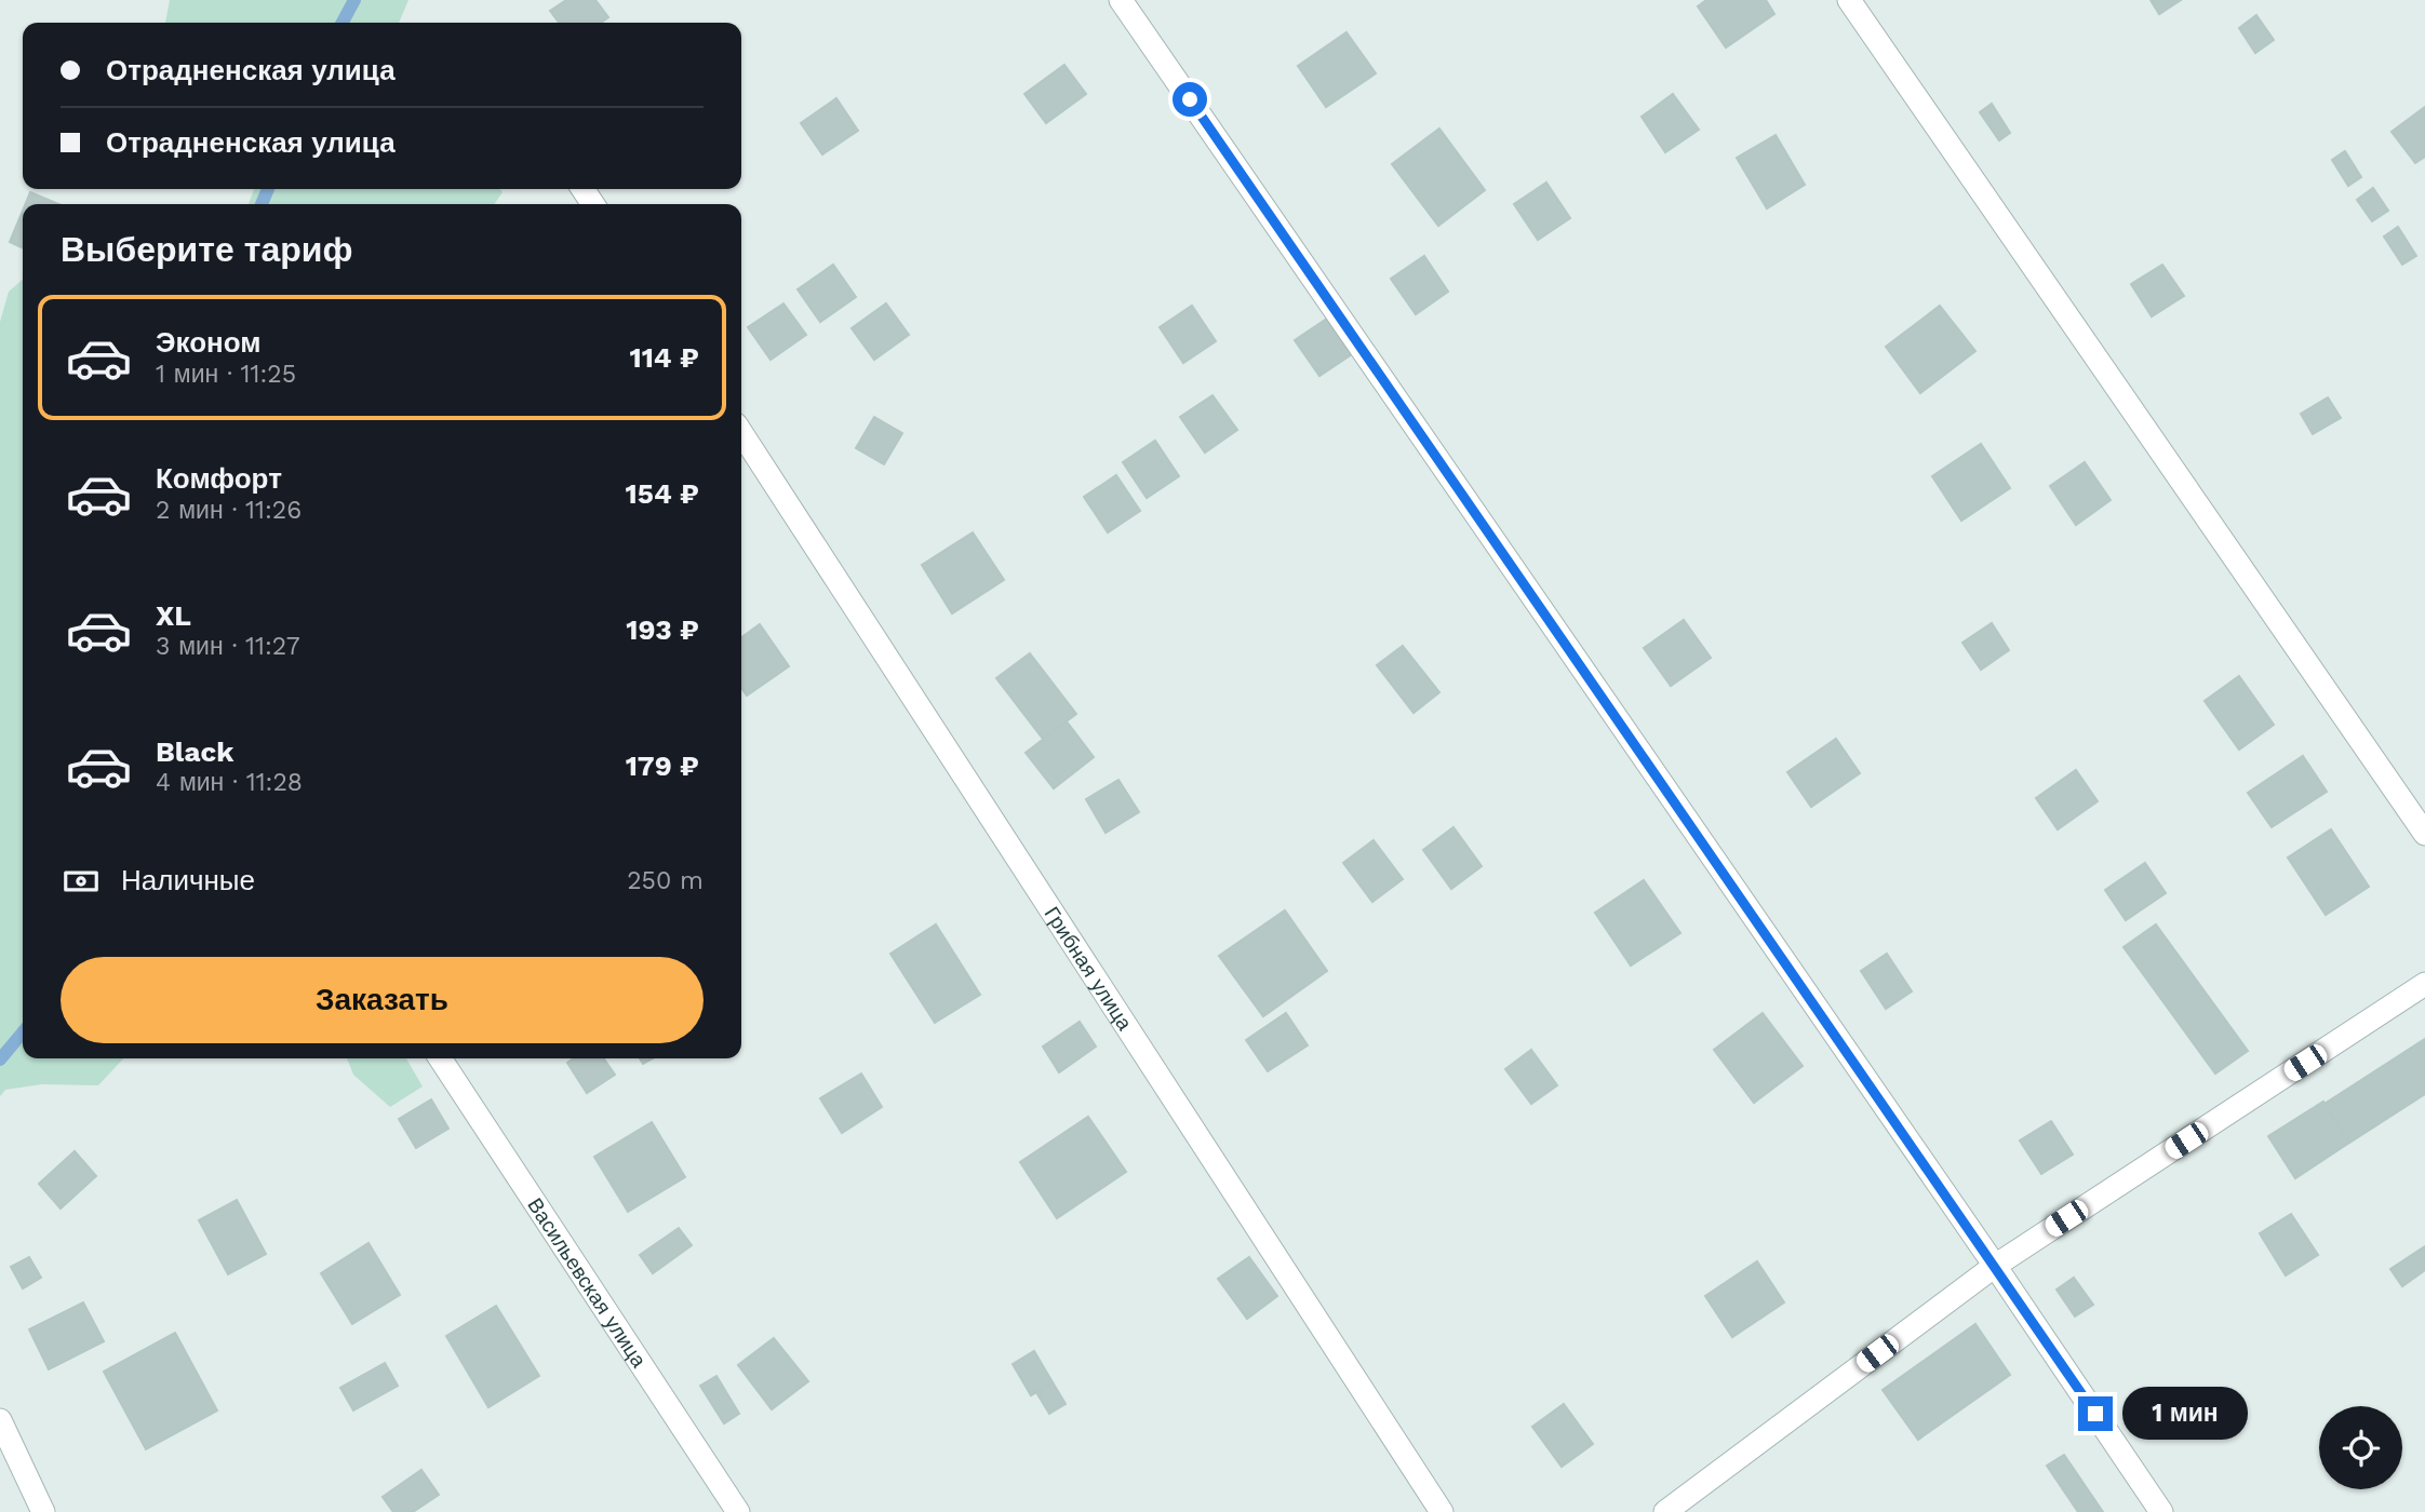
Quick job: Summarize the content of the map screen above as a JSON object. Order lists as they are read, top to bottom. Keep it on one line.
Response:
{"streets":{"street":["Грибная улица","Васильевская улица"]},"page":{"banner":["Отрадненская улица","Отрадненская улица"],"heading":"Выберите тариф","list":[{"name":"Эконом","note":"1 мин · 11:25","value":"114 ₽"},{"name":"Комфорт","note":"2 мин · 11:26","value":"154 ₽"},{"name":"XL","note":"3 мин · 11:27","value":"193 ₽"},{"name":"Black","note":"4 мин · 11:28","value":"179 ₽"}],"pay":["Наличные","250 m"],"buttons":"Заказать","bubble":"1 мин"}}
